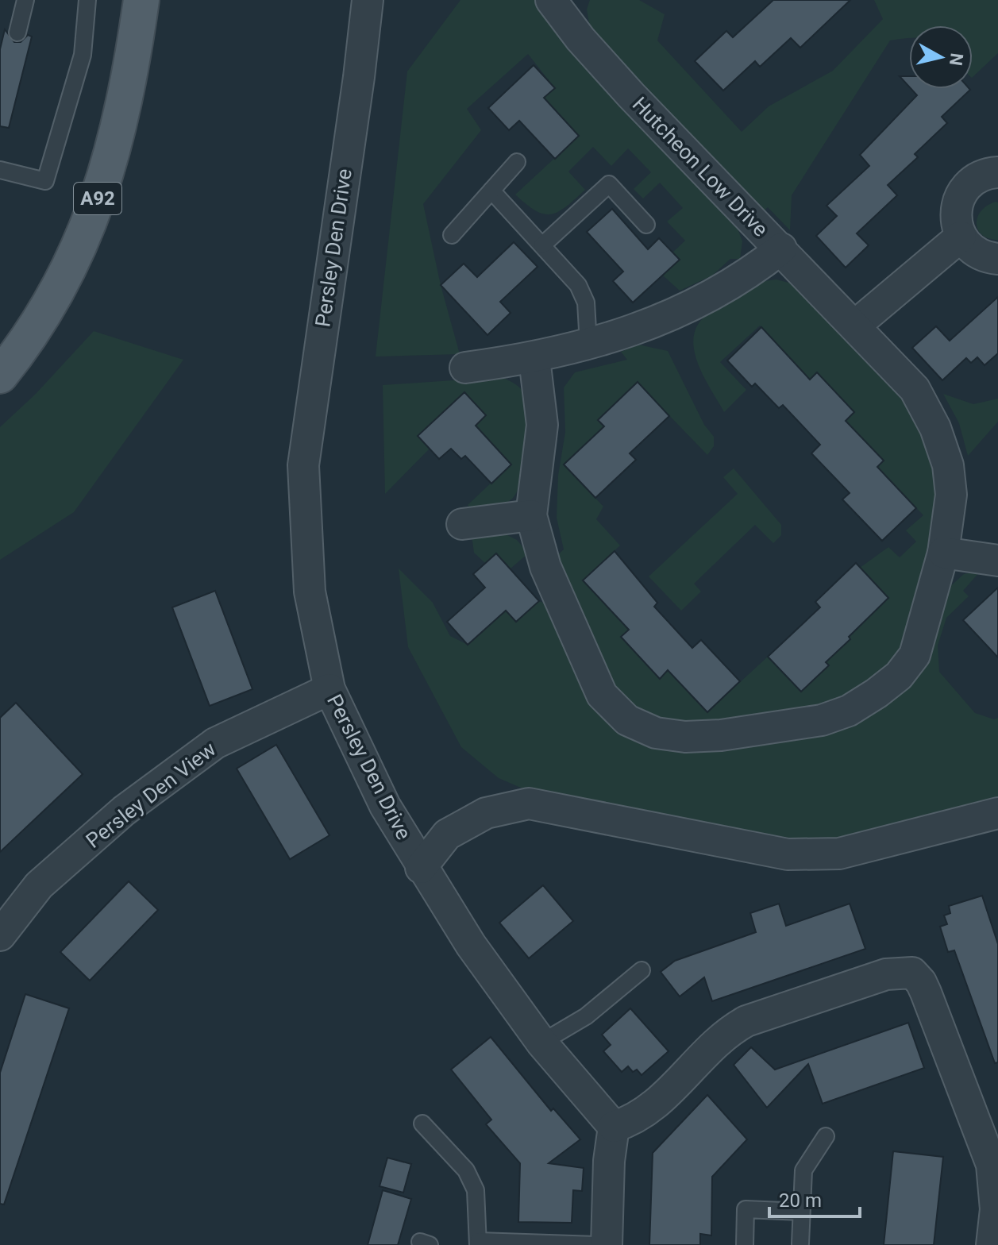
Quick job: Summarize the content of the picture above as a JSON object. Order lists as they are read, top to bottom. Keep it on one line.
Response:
{"streets":{"main road":["A92"],"street":["Hutcheon Low Drive","Persley Den Drive","Persley Den View"]},"crossings":[["Persley Den Drive","Persley Den View"]],"scale_bar":"20 m","north":"right"}
